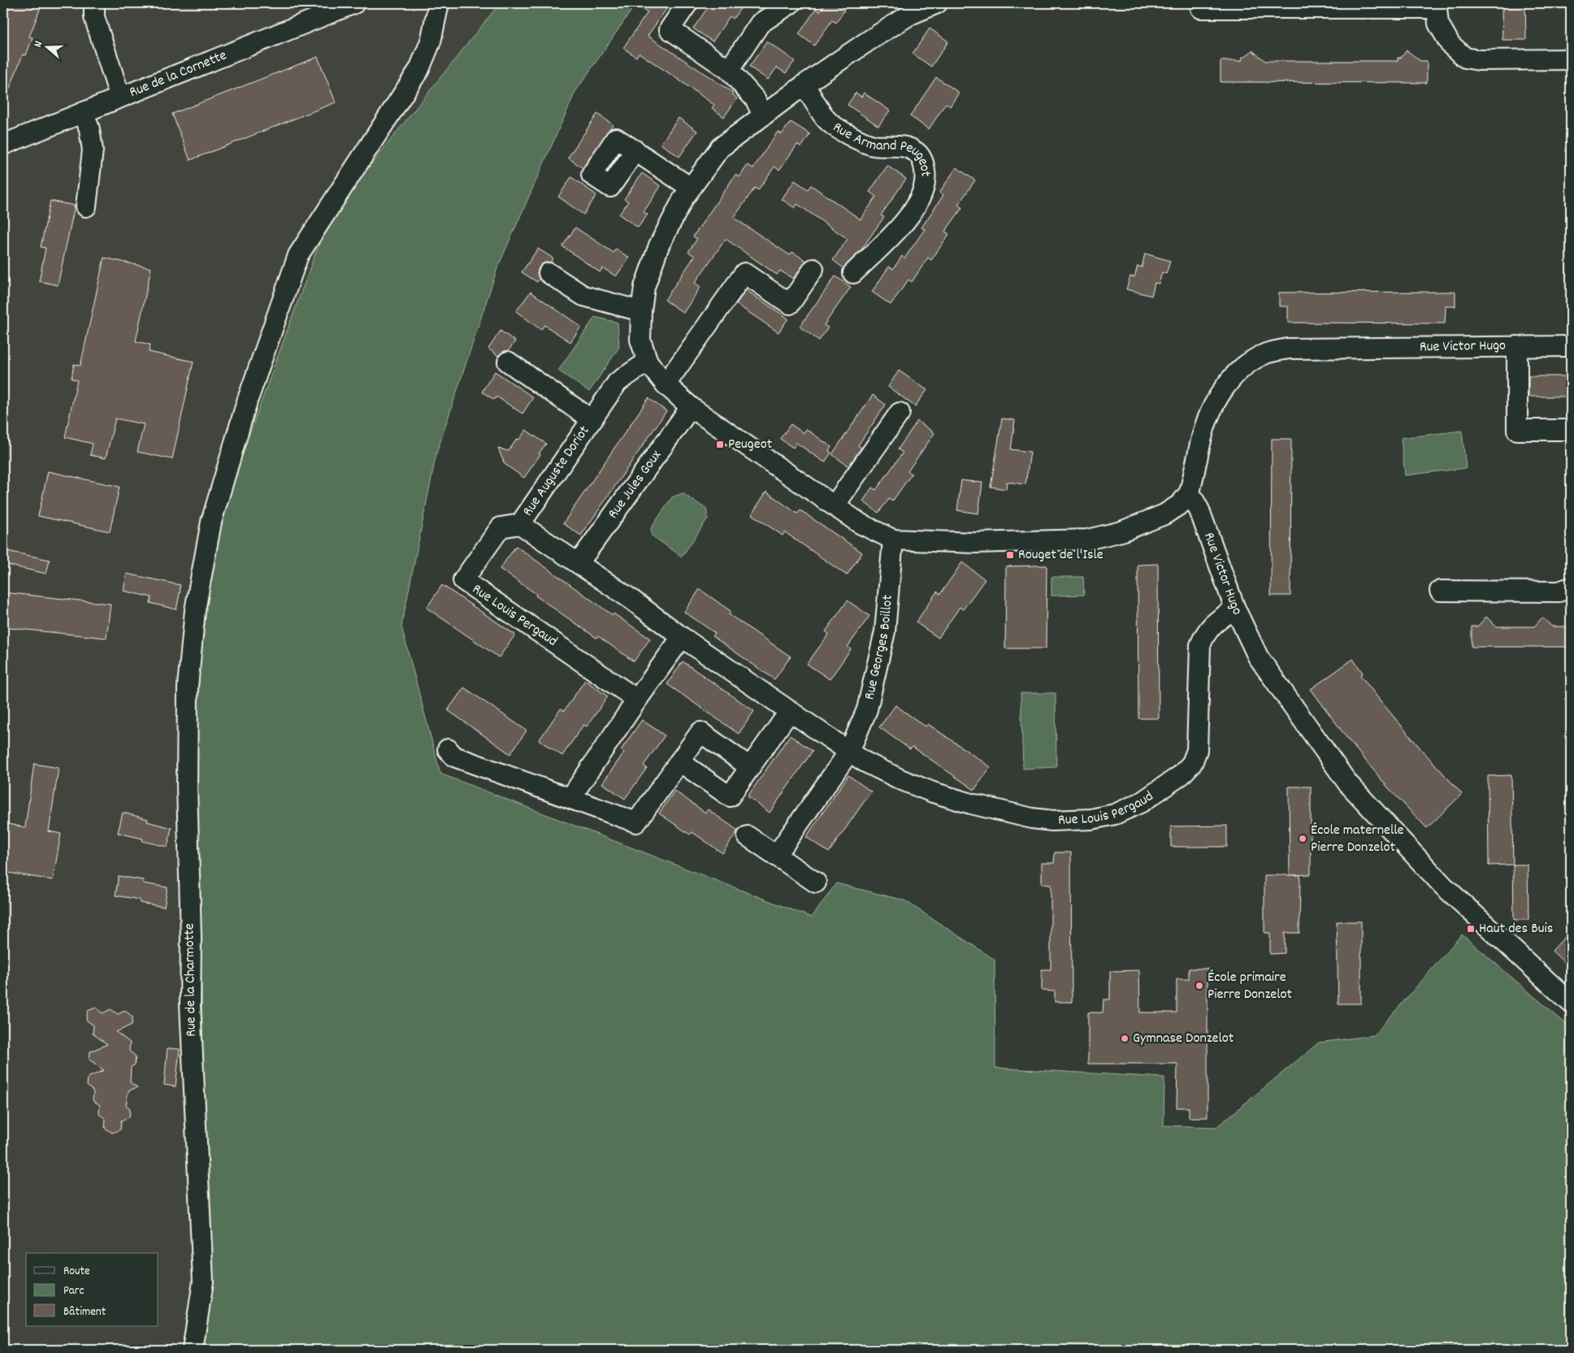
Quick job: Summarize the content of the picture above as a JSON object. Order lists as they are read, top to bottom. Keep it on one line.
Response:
{"streets":{"street":["Rue de la Cornette","Rue Armand Peugeot","Rue Victor Hugo","Rue Auguste Doriot","Rue Jules Goux","Rue Louis Pergaud","Rue Georges Boillot","Rue de la Charmotte"]},"crossings":[["Rue Victor Hugo","Rue Louis Pergaud"],["Rue Auguste Doriot","Rue Louis Pergaud"],["Rue Jules Goux","Rue Louis Pergaud"],["Rue Louis Pergaud","Rue Georges Boillot"]],"places":{"transit":["Peugeot","Rouget de l'Isle","Haut des Buis"],"other":["École maternelle Pierre Donzelot","École primaire Pierre Donzelot","Gymnase Donzelot"]},"legend":["Route","Parc","Bâtiment"],"north":"left"}
